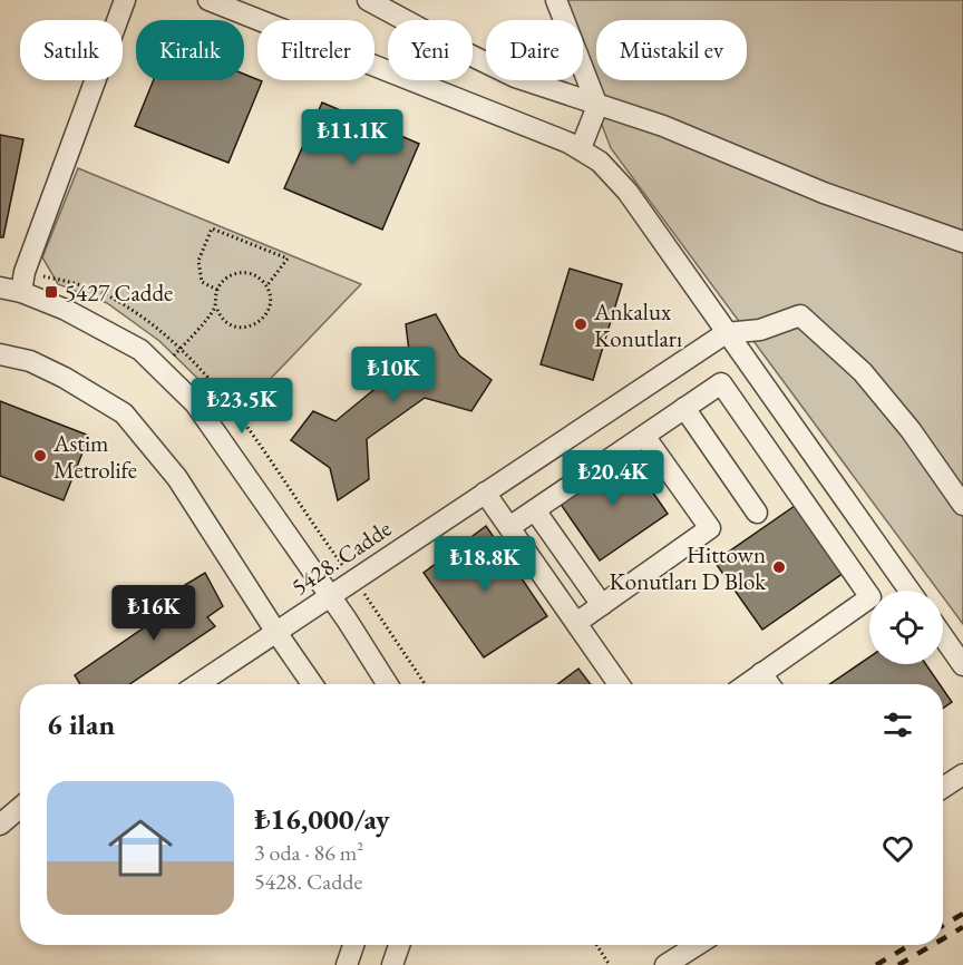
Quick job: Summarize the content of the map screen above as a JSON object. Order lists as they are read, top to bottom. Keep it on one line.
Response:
{"streets":{"street":["5428. Cadde"]},"places":{"transit":["5427 Cadde"],"other":["Ankalux Konutları","Astim Metrolife","Hittown Konutları D Blok"]},"page":{"chip":["Satılık","Kiralık","Filtreler","Yeni","Daire","Müstakil ev"],"price":["₺11.1K","₺10K","₺23.5K","₺20.4K","₺18.8K","₺16K"],"heading":"6 ilan","list":[{"name":"₺16,000/ay","note":"3 oda · 86 m² · 5428. Cadde"}]}}
